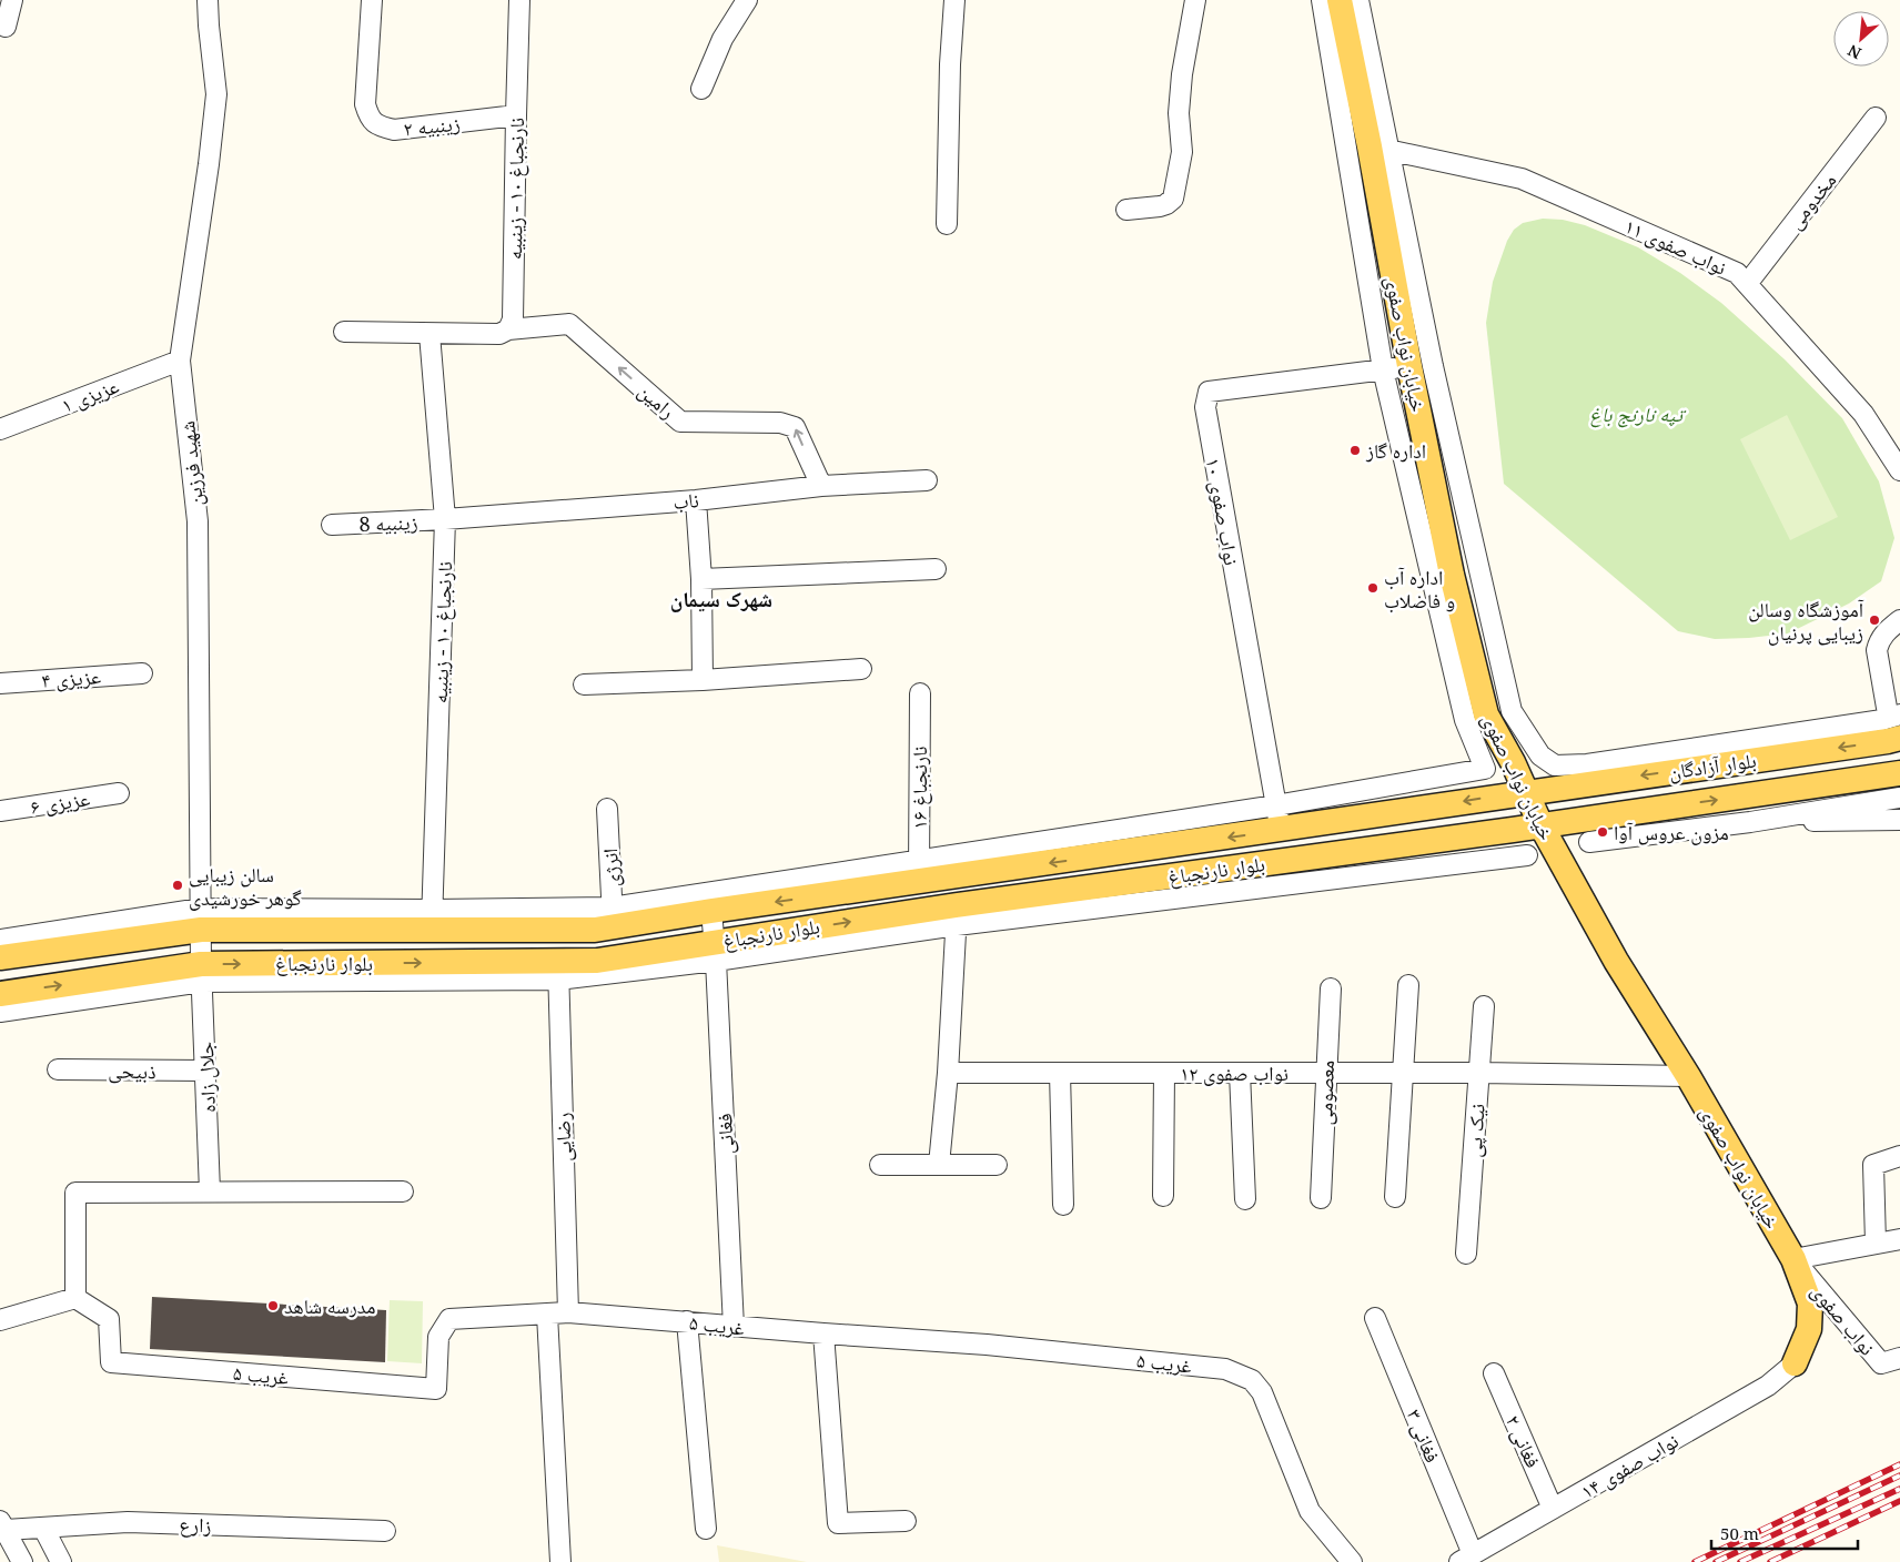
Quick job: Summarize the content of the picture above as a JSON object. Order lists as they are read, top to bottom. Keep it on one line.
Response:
{"streets":{"main road":["خیابان نواب صفوی","بلوار آزادگان","بلوار نارنجباغ"],"street":["زینبیه ۲","نارنجباغ ۱۰ - زینبیه","مخدومی","نواب صفوی ۱۱","عزیزی ۱","رامین","شهید فرزین","ناب","نواب صفوی ۱۰","زینبیه 8","عزیزی ۴","نارنجباغ ۱۶","عزیزی ۶","انرژی","ذبیحی","نواب صفوی ۱۲","جلال زاده","معصومی","نیک پی","فغانی","رضایی","نواب صفوی","غریب ۵","فغانی ۳","فغانی ۲","نواب صفوی ۱۴","زارع"]},"crossings":[["زینبیه ۲","نارنجباغ ۱۰ - زینبیه"],["نارنجباغ ۱۰ - زینبیه","رامین"],["نارنجباغ ۱۰ - زینبیه","ناب"],["نارنجباغ ۱۰ - زینبیه","زینبیه 8"],["نارنجباغ ۱۰ - زینبیه","بلوار نارنجباغ"],["مخدومی","نواب صفوی ۱۱"],["نواب صفوی ۱۱","خیابان نواب صفوی"],["خیابان نواب صفوی","نواب صفوی ۱۰"],["خیابان نواب صفوی","بلوار آزادگان"],["خیابان نواب صفوی","بلوار نارنجباغ"],["خیابان نواب صفوی","نواب صفوی ۱۲"],["خیابان نواب صفوی","نواب صفوی"],["خیابان نواب صفوی","نواب صفوی ۱۴"],["عزیزی ۱","شهید فرزین"],["رامین","ناب"],["شهید فرزین","بلوار نارنجباغ"],["شهید فرزین","جلال زاده"],["ناب","زینبیه 8"],["نواب صفوی ۱۰","بلوار نارنجباغ"],["بلوار آزادگان","بلوار نارنجباغ"],["نارنجباغ ۱۶","بلوار نارنجباغ"],["انرژی","بلوار نارنجباغ"],["بلوار نارنجباغ","جلال زاده"],["بلوار نارنجباغ","فغانی"],["بلوار نارنجباغ","رضایی"],["ذبیحی","جلال زاده"],["نواب صفوی ۱۲","معصومی"],["نواب صفوی ۱۲","نیک پی"],["فغانی","غریب ۵"],["رضایی","غریب ۵"],["فغانی ۳","نواب صفوی ۱۴"],["فغانی ۲","نواب صفوی ۱۴"]],"one_way":["رامین"],"districts":["شهرک سیمان"],"parks":["تپه نارنج باغ"],"places":["اداره گاز","اداره آب و فاضلاب","آموزشگاه وسالن زیبایی پرنیان","مزون عروس آوا","سالن زیبایی گوهر خورشیدی","مدرسه شاهد"],"scale_bar":"50 m","north":"bottom left"}
